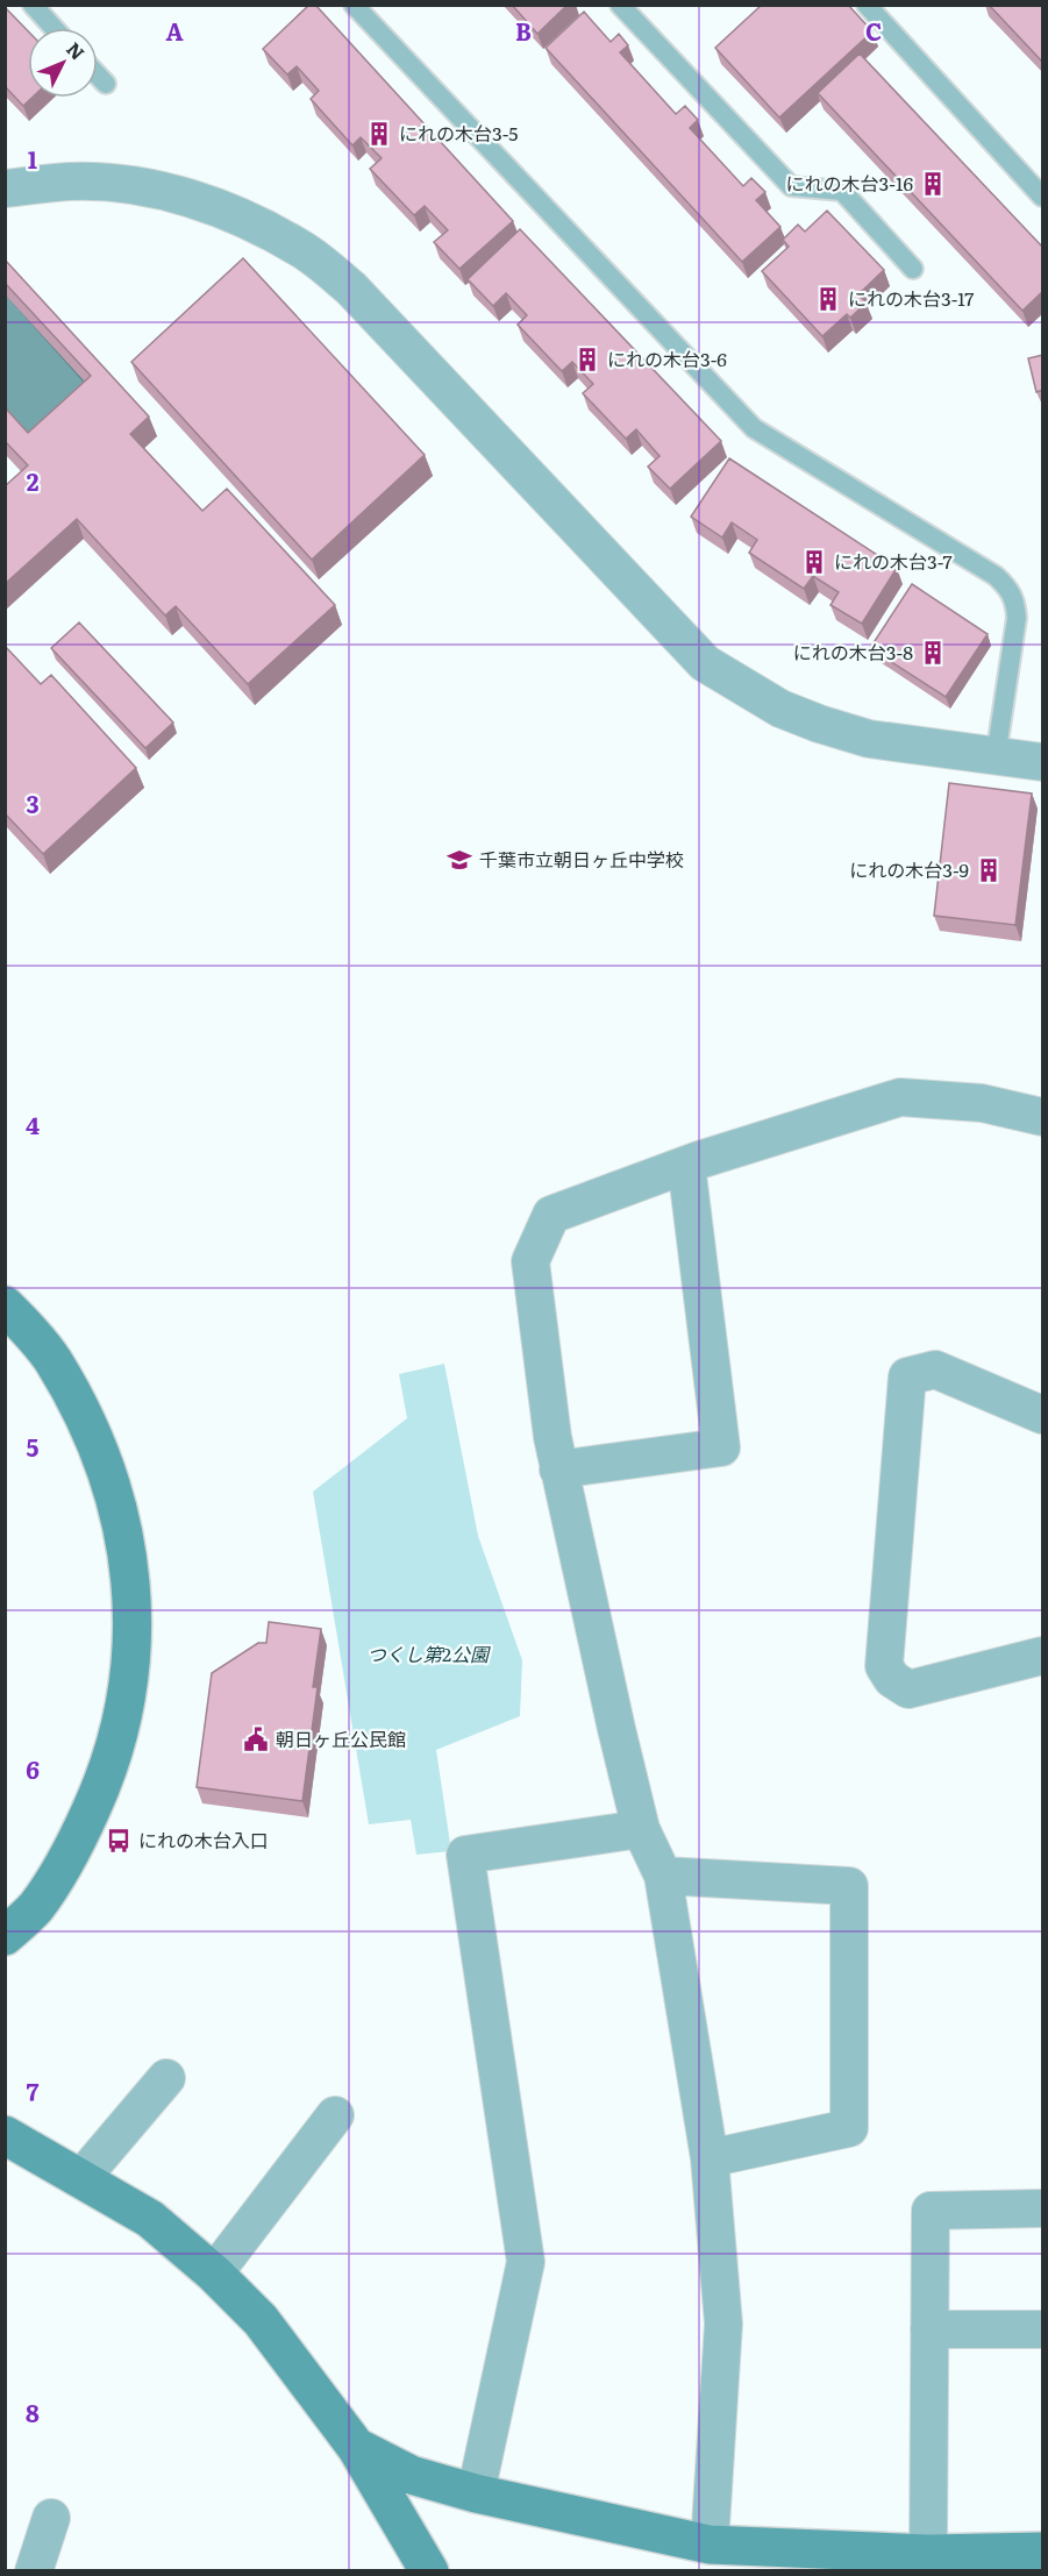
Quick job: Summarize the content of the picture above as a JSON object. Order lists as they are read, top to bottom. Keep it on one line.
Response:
{"parks":["つくし第2公園"],"places":{"building":["にれの木台3-5","にれの木台3-16","にれの木台3-17","にれの木台3-6","にれの木台3-7","にれの木台3-8","にれの木台3-9"],"school or university":["千葉市立朝日ヶ丘中学校"],"public building":["朝日ヶ丘公民館"],"bus stop":["にれの木台入口"]},"north":"top right","grid":{"columns":["A","B","C"],"rows":["1","2","3","4","5","6","7","8"]}}
